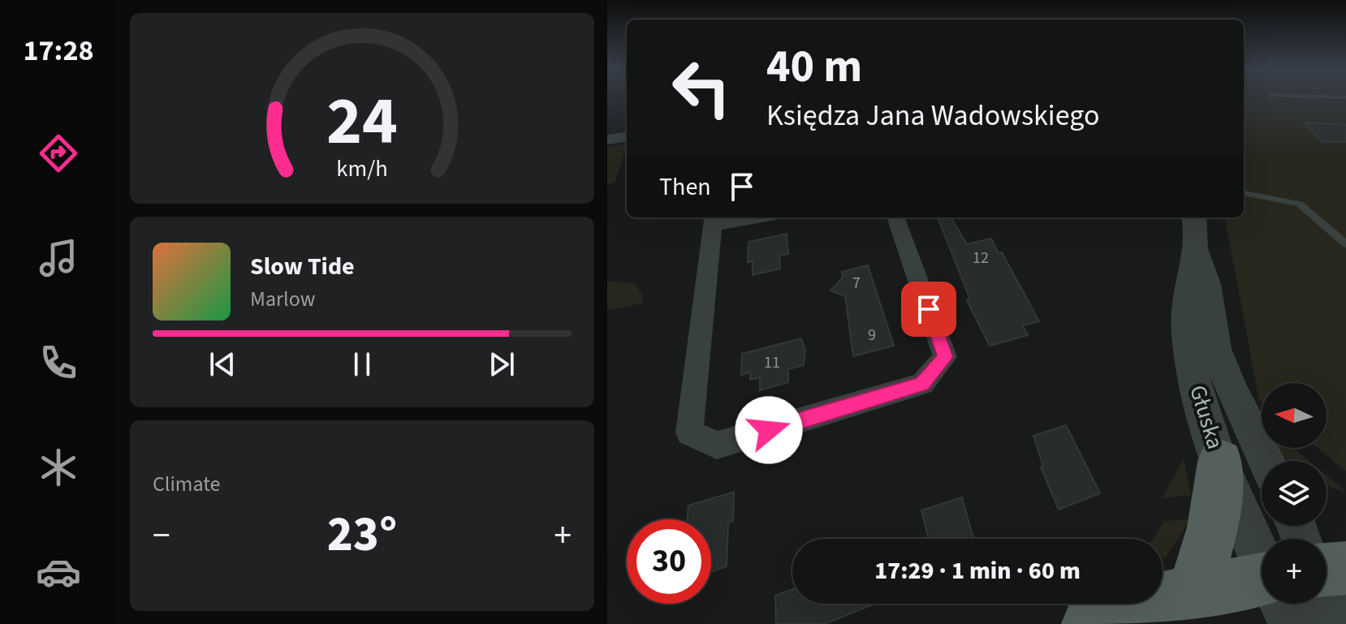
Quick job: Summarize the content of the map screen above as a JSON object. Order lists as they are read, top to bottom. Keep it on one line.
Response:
{"streets":{"street":["Głuska"]},"house_numbers":["12","7","9","11"],"north":"left","page":{"tabs":"17:28","turn":["40 m","Księdza Jana Wadowskiego"],"then":"Then","song":["Slow Tide","Marlow"],"map_buttons":"+","tile":"Climate","heat":["−","23°","+"],"limit":"30","trip":"17:29 · 1 min · 60 m","gauge":["24","km/h"]}}
